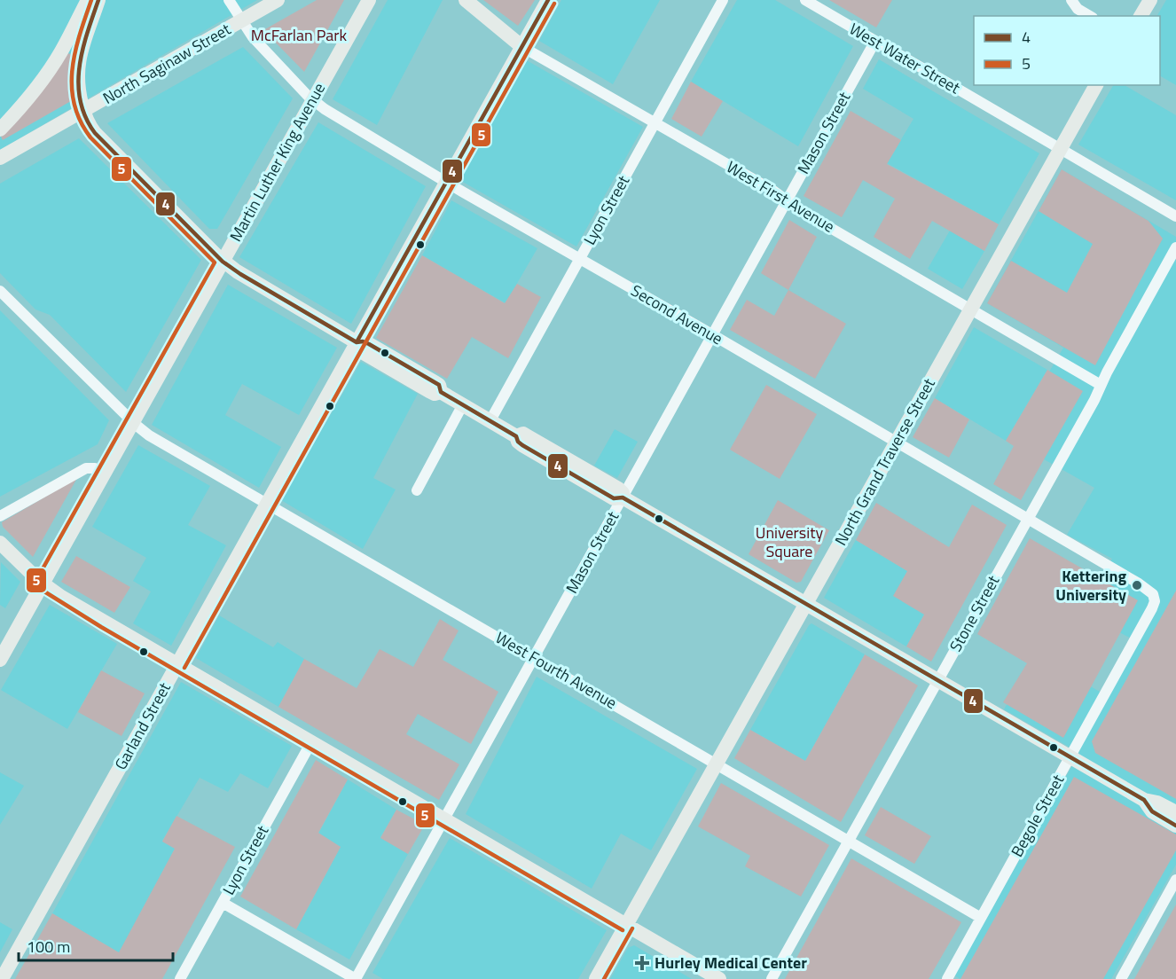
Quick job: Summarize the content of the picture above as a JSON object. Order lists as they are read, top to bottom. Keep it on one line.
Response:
{"streets":{"street":["West Water Street","North Saginaw Street","Mason Street","Martin Luther King Avenue","West First Avenue","Lyon Street","Second Avenue","North Grand Traverse Street","Stone Street","West Fourth Avenue","Garland Street","Begole Street"]},"crossings":[["West Water Street","Mason Street"],["West Water Street","North Grand Traverse Street"],["North Saginaw Street","Second Avenue"],["Mason Street","West First Avenue"],["Mason Street","Second Avenue"],["Mason Street","West Fourth Avenue"],["Martin Luther King Avenue","Second Avenue"],["Martin Luther King Avenue","West Fourth Avenue"],["West First Avenue","Lyon Street"],["West First Avenue","North Grand Traverse Street"],["West First Avenue","Stone Street"],["West First Avenue","Garland Street"],["Lyon Street","Second Avenue"],["Second Avenue","North Grand Traverse Street"],["Second Avenue","Stone Street"],["Second Avenue","Garland Street"],["Second Avenue","Begole Street"],["North Grand Traverse Street","West Fourth Avenue"],["Stone Street","West Fourth Avenue"],["West Fourth Avenue","Garland Street"],["West Fourth Avenue","Begole Street"]],"parks":["McFarlan Park","University Square"],"places":{"other":["Kettering University"],"health":["Hurley Medical Center"]},"lines":["transit line 4","transit line 5"],"legend":["4","5"],"scale_bar":"100 m"}
